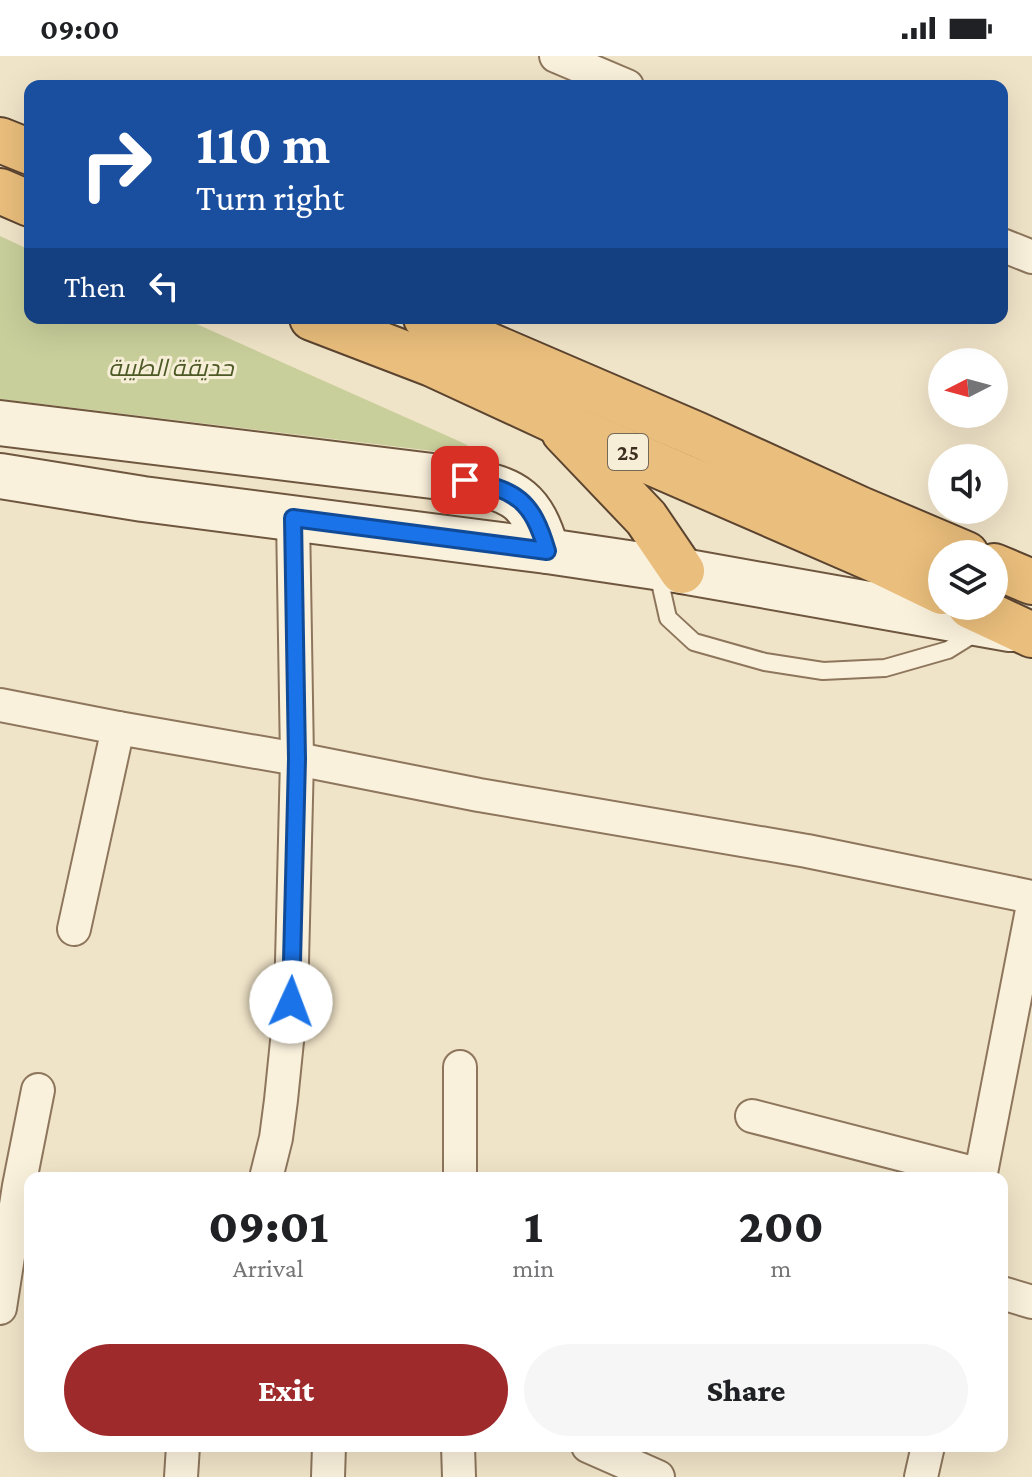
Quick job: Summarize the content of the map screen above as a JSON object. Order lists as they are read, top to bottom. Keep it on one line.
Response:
{"streets":{"highway":["25"]},"parks":["حديقة الطيبة"],"north":"left","page":{"status":"09:00","turn":["110 m","Turn right"],"then":"Then","eta":["09:01","Arrival","1","min","200","m"],"buttons":["Exit","Share"]}}
